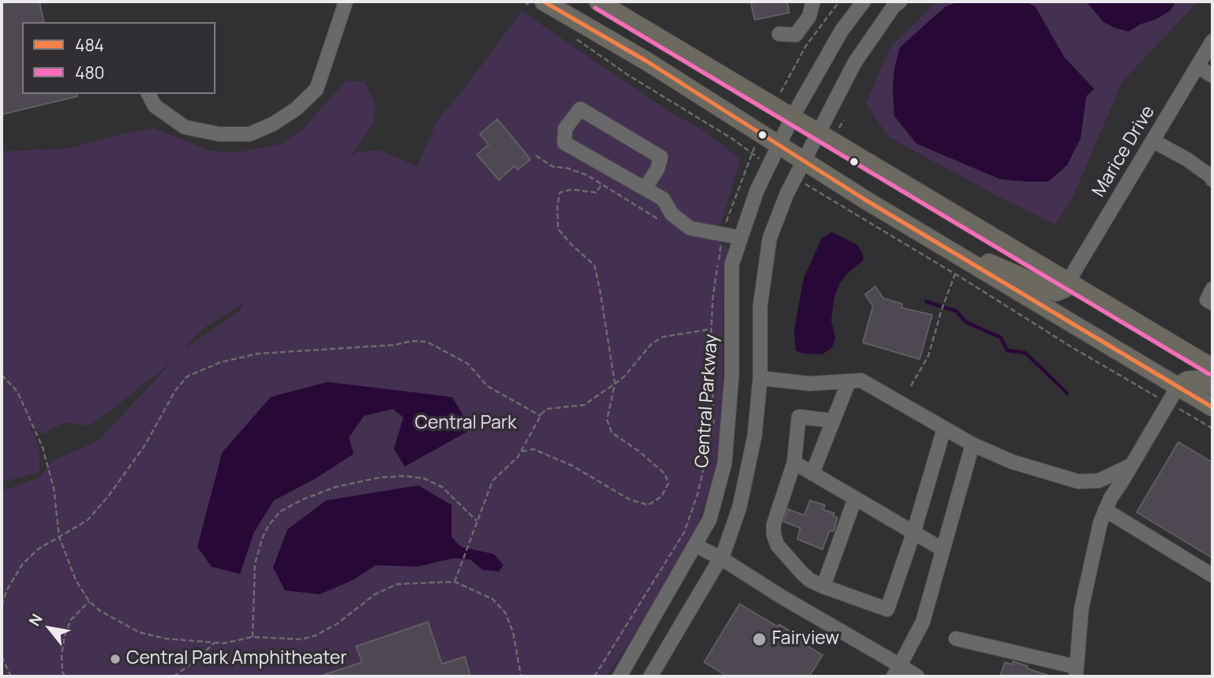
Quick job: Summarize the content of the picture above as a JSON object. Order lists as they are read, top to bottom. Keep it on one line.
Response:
{"streets":{"street":["Marice Drive","Central Parkway"]},"parks":["Central Park"],"places":["Fairview","Central Park Amphitheater"],"lines":["transit line 484","transit line 480"],"legend":["484","480"],"north":"top left"}
